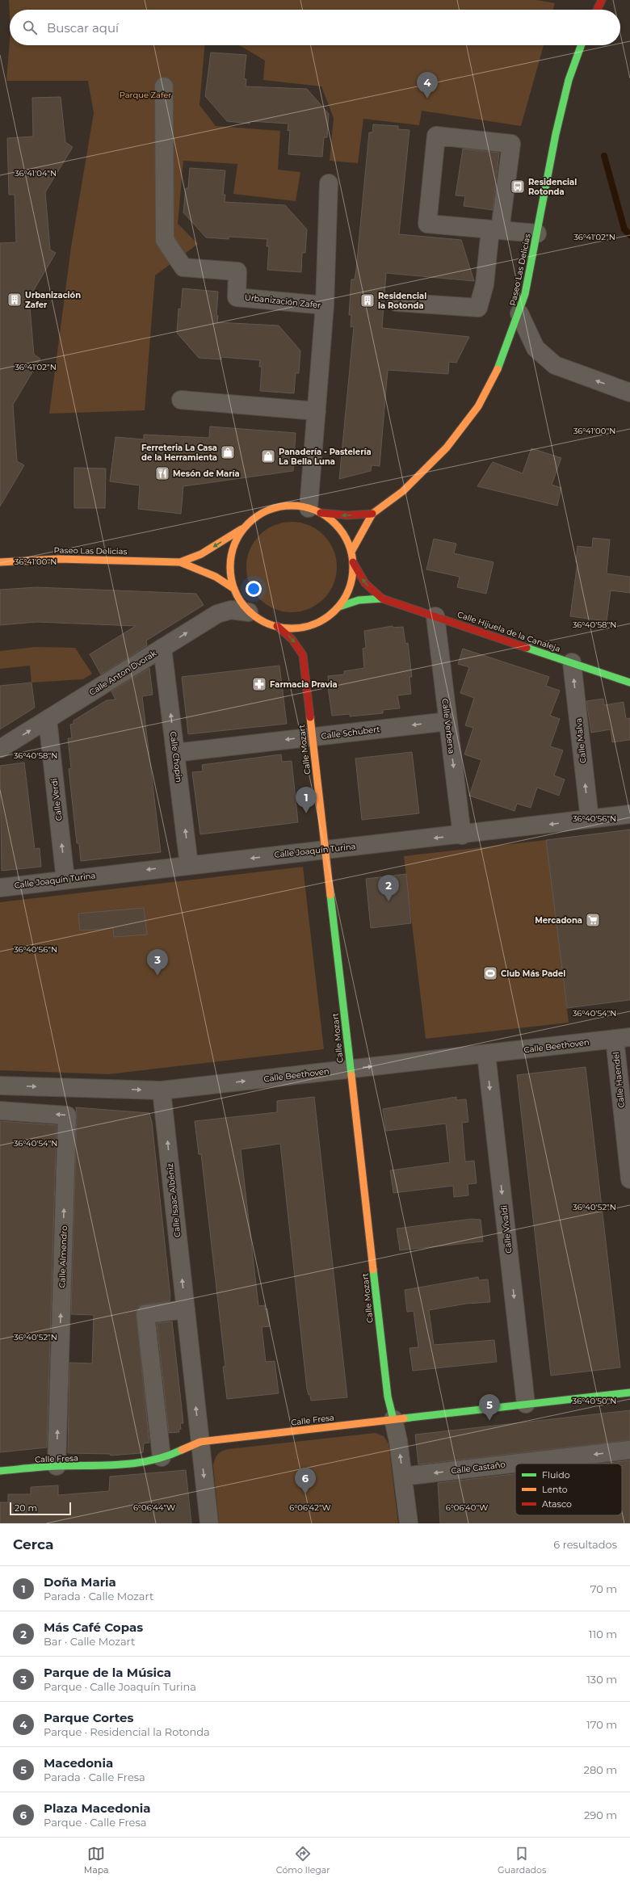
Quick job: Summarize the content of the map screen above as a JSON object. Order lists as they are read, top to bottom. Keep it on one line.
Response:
{"streets":{"street":["Paseo Las Delicias","Urbanización Zafer","Calle Hijuela de la Canaleja","Calle Anton Dvorak","Calle Verbena","Calle Schubert","Calle Malva","Calle Mozart","Calle Chopin","Calle Verdi","Calle Joaquín Turina","Calle Beethoven","Calle Haendel","Calle Isaac Albéniz","Calle Vivaldi","Calle Almendro","Calle Fresa","Calle Castaño"]},"crossings":[["Calle Hijuela de la Canaleja","Calle Verbena"],["Calle Hijuela de la Canaleja","Calle Malva"],["Calle Anton Dvorak","Calle Chopin"],["Calle Anton Dvorak","Calle Verdi"],["Calle Verbena","Calle Schubert"],["Calle Verbena","Calle Joaquín Turina"],["Calle Schubert","Calle Mozart"],["Calle Schubert","Calle Chopin"],["Calle Malva","Calle Joaquín Turina"],["Calle Mozart","Calle Joaquín Turina"],["Calle Mozart","Calle Beethoven"],["Calle Mozart","Calle Fresa"],["Calle Chopin","Calle Joaquín Turina"],["Calle Verdi","Calle Joaquín Turina"],["Calle Beethoven","Calle Haendel"],["Calle Beethoven","Calle Isaac Albéniz"],["Calle Beethoven","Calle Vivaldi"],["Calle Isaac Albéniz","Calle Fresa"],["Calle Vivaldi","Calle Fresa"],["Calle Almendro","Calle Fresa"]],"one_way":["Calle Anton Dvorak","Calle Verbena","Calle Schubert","Calle Malva","Calle Chopin","Calle Verdi","Calle Joaquín Turina","Calle Beethoven","Calle Vivaldi","Calle Almendro","Calle Castaño"],"parks":["Parque Zafer"],"places":{"bus stop":["Residencial Rotonda"],"building":["Urbanización Zafer","Residencial la Rotonda"],"shop":["Ferreteria La Casa de la Herramienta","Panadería - Pastelería La Bella Luna"],"restaurant":["Mesón de María"],"pharmacy":["Farmacia Pravia"],"supermarket":["Mercadona"],"sports":["Club Más Padel"]},"legend":["Fluido","Lento","Atasco"],"scale_bar":"20 m","page":{"search":"Buscar aquí","pins":["4","1","2","3","5","6"],"scale":"20 m","heading":["Cerca","6 resultados"],"list":[{"mark":"1","name":"Doña Maria","note":"Parada · Calle Mozart","value":"70 m"},{"mark":"2","name":"Más Café Copas","note":"Bar · Calle Mozart","value":"110 m"},{"mark":"3","name":"Parque de la Música","note":"Parque · Calle Joaquín Turina","value":"130 m"},{"mark":"4","name":"Parque Cortes","note":"Parque · Residencial la Rotonda","value":"170 m"},{"mark":"5","name":"Macedonia","note":"Parada · Calle Fresa","value":"280 m"},{"mark":"6","name":"Plaza Macedonia","note":"Parque · Calle Fresa","value":"290 m"}],"nav":["Mapa","Cómo llegar","Guardados"]},"coordinates":["36°41'04\"N","36°41'02\"N","36°41'00\"N","36°40'58\"N","36°40'56\"N","36°40'54\"N","36°40'52\"N","36°40'50\"N","6°06'44\"W","6°06'42\"W","6°06'40\"W"]}
